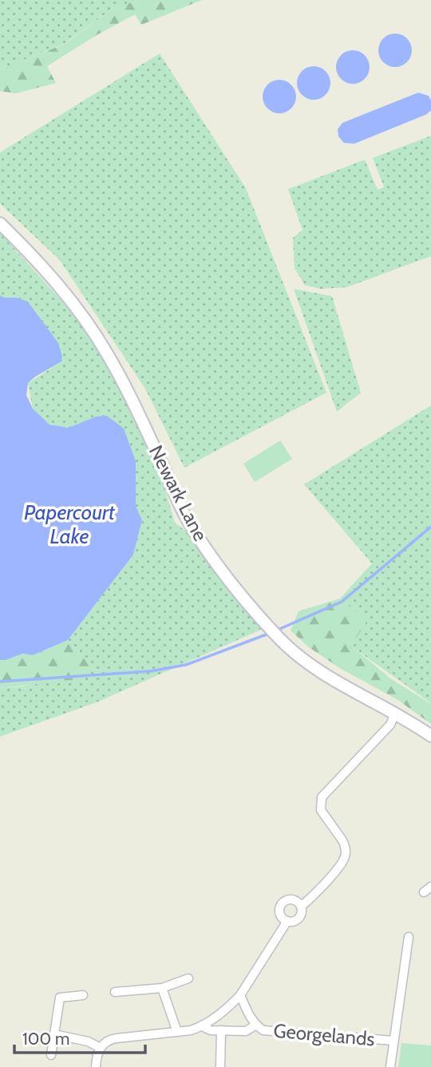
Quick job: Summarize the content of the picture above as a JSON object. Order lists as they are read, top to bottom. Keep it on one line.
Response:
{"streets":{"main road":["Newark Lane"],"street":["Georgelands"]},"crossings":[["Newark Lane","Georgelands"]],"water":["Papercourt Lake"],"scale_bar":"100 m"}
